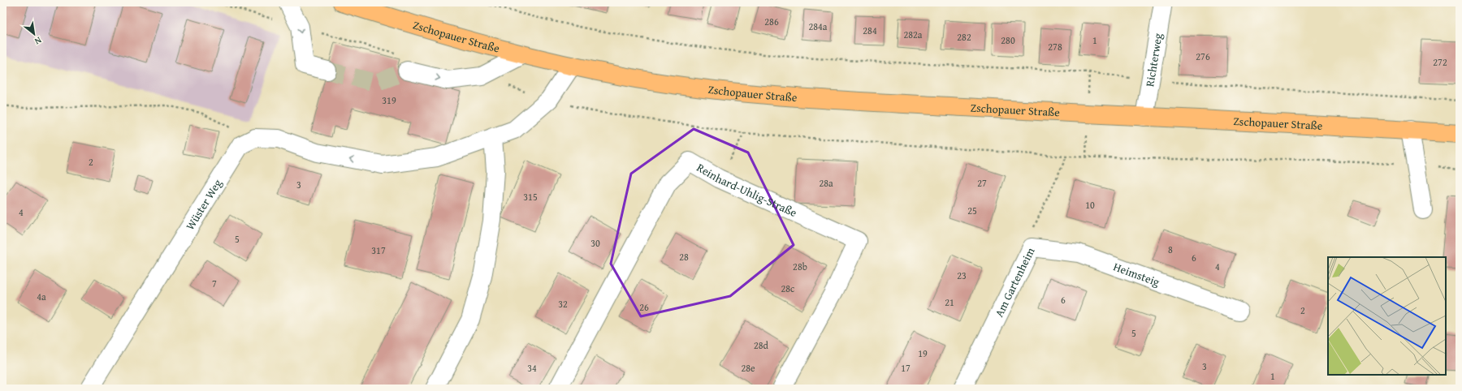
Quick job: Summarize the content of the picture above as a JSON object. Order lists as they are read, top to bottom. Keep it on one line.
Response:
{"streets":{"main road":["Zschopauer Straße"],"street":["Richterweg","Reinhard-Uhlig-Straße","Wüster Weg","Heimsteig","Am Gartenheim"]},"crossings":[["Zschopauer Straße","Richterweg"],["Heimsteig","Am Gartenheim"]],"one_way":["Wüster Weg"],"house_numbers":["286","284a","284","282a","282","280","1","278","276","272","319","2","28a","27","3","315","10","25","4","5","30","8","317","28","6","28b","4","23","7","28c","4a","6","21","32","26","2","5","28d","19","3","34","28e","17","1"],"north":"bottom right"}
